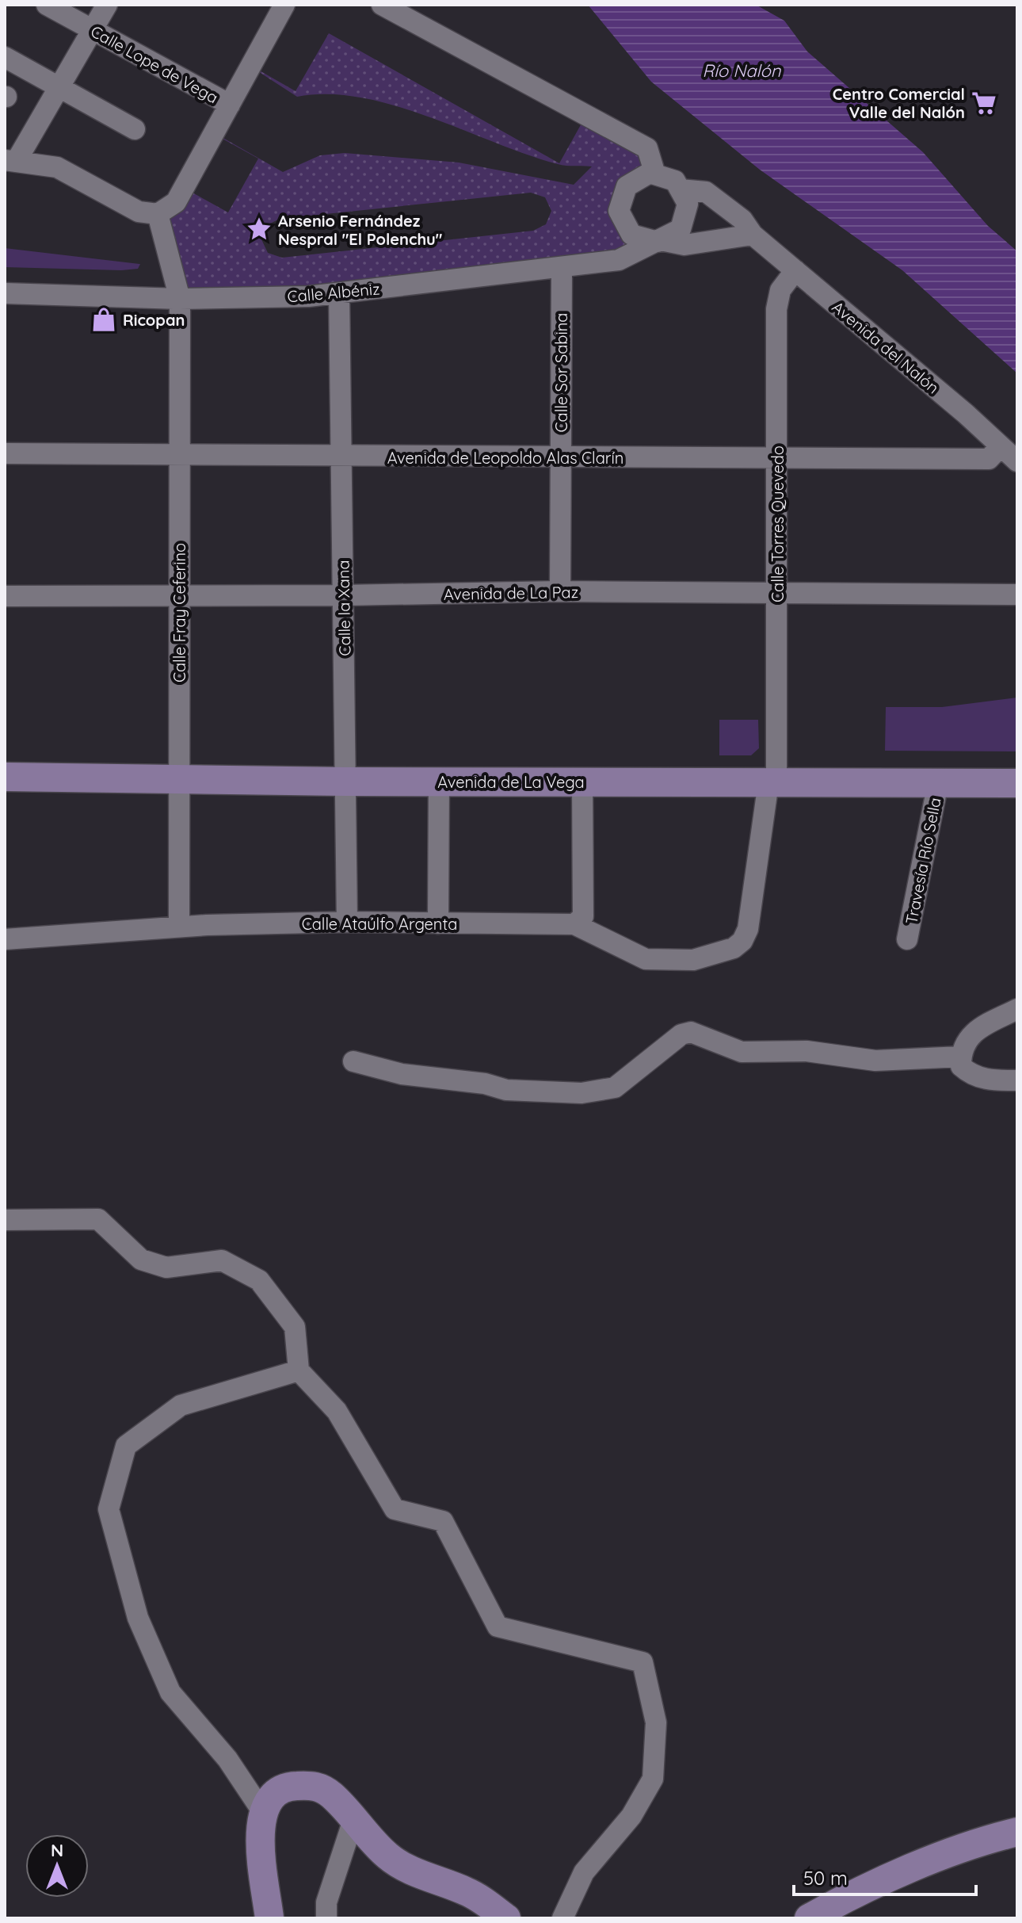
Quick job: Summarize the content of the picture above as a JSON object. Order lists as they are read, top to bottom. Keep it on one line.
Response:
{"streets":{"street":["Calle Lope de Vega","Calle Albéniz","Avenida del Nalón","Calle Sor Sabina","Avenida de Leopoldo Alas Clarín","Calle Torres Quevedo","Avenida de La Paz","Calle la Xana","Calle Fray Ceferino","Avenida de La Vega","Travesía Río Sella","Calle Ataúlfo Argenta"]},"crossings":[["Calle Albéniz","Avenida del Nalón"],["Calle Albéniz","Calle Sor Sabina"],["Calle Albéniz","Calle la Xana"],["Calle Albéniz","Calle Fray Ceferino"],["Avenida del Nalón","Avenida de Leopoldo Alas Clarín"],["Avenida del Nalón","Calle Torres Quevedo"],["Calle Sor Sabina","Avenida de Leopoldo Alas Clarín"],["Calle Sor Sabina","Avenida de La Paz"],["Avenida de Leopoldo Alas Clarín","Calle Torres Quevedo"],["Avenida de Leopoldo Alas Clarín","Calle la Xana"],["Avenida de Leopoldo Alas Clarín","Calle Fray Ceferino"],["Calle Torres Quevedo","Avenida de La Paz"],["Calle Torres Quevedo","Avenida de La Vega"],["Calle Torres Quevedo","Calle Ataúlfo Argenta"],["Avenida de La Paz","Calle la Xana"],["Avenida de La Paz","Calle Fray Ceferino"],["Calle la Xana","Avenida de La Vega"],["Calle la Xana","Calle Ataúlfo Argenta"],["Calle Fray Ceferino","Avenida de La Vega"],["Calle Fray Ceferino","Calle Ataúlfo Argenta"],["Avenida de La Vega","Travesía Río Sella"]],"water":["Río Nalón"],"places":{"supermarket":["Centro Comercial Valle del Nalón"],"place":["Arsenio Fernández Nespral \"El Polenchu\""],"shop":["Ricopan"]},"scale_bar":"50 m","north":"top"}
